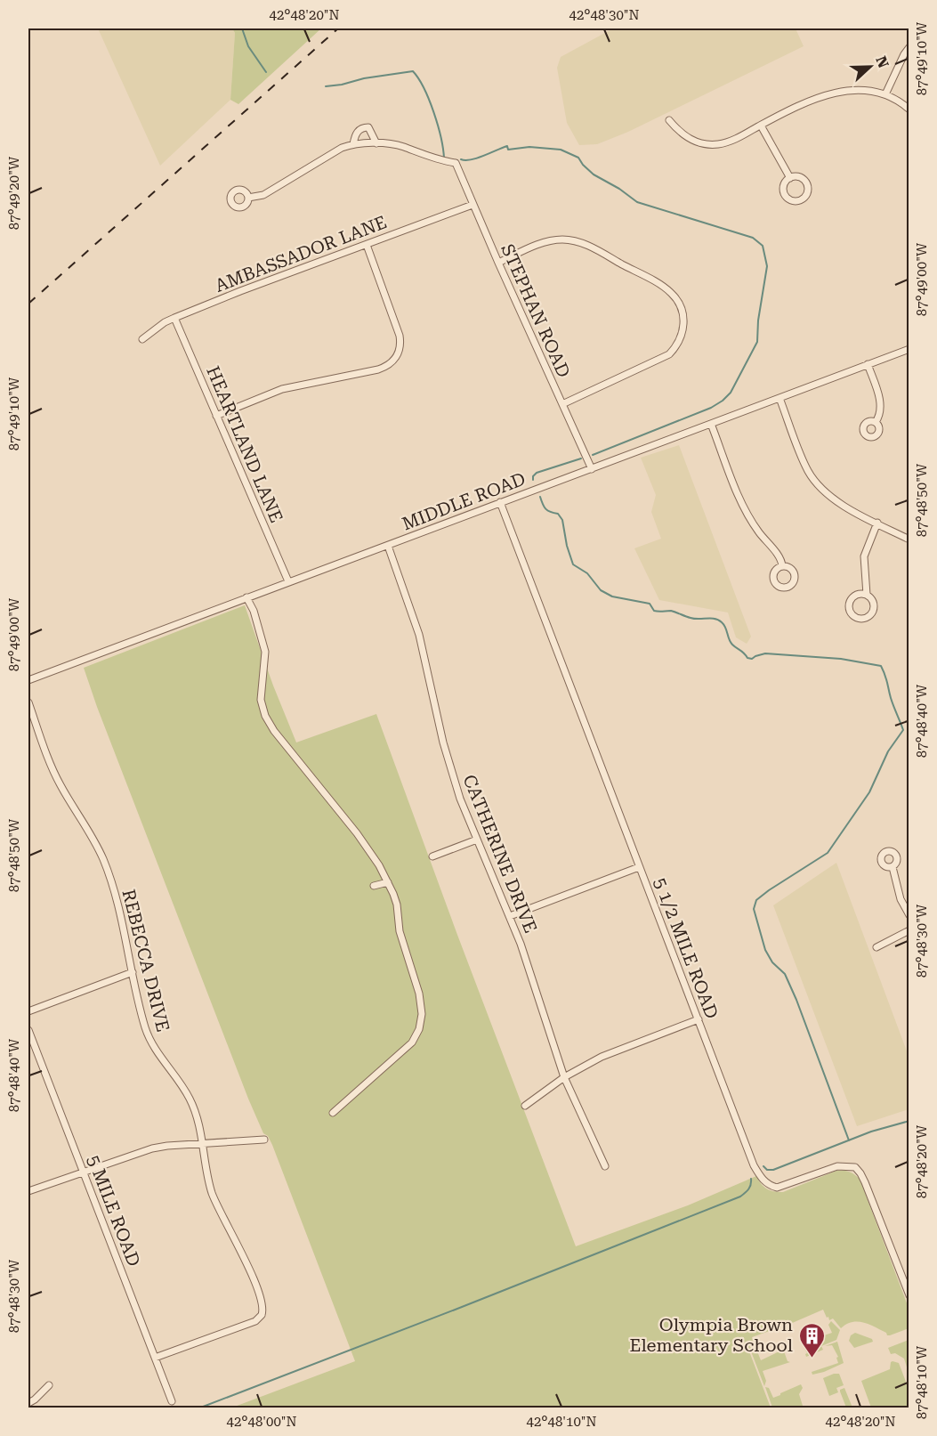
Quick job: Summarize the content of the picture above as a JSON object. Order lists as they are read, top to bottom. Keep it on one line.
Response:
{"streets":{"street":["AMBASSADOR LANE","STEPHAN ROAD","HEARTLAND LANE","MIDDLE ROAD","CATHERINE DRIVE","5 1/2 MILE ROAD","REBECCA DRIVE","5 MILE ROAD"]},"crossings":[["AMBASSADOR LANE","STEPHAN ROAD"],["AMBASSADOR LANE","HEARTLAND LANE"],["STEPHAN ROAD","MIDDLE ROAD"],["HEARTLAND LANE","MIDDLE ROAD"],["MIDDLE ROAD","CATHERINE DRIVE"],["MIDDLE ROAD","5 1/2 MILE ROAD"],["REBECCA DRIVE","5 MILE ROAD"]],"places":{"building":["Olympia Brown Elementary School"]},"north":"right","coordinates":["42°48'20\"N","42°48'30\"N","87°49'10\"W","87°49'20\"W","87°49'00\"W","87°48'50\"W","87°48'40\"W","87°48'30\"W","87°48'20\"W","87°48'10\"W","42°48'00\"N","42°48'10\"N"]}
